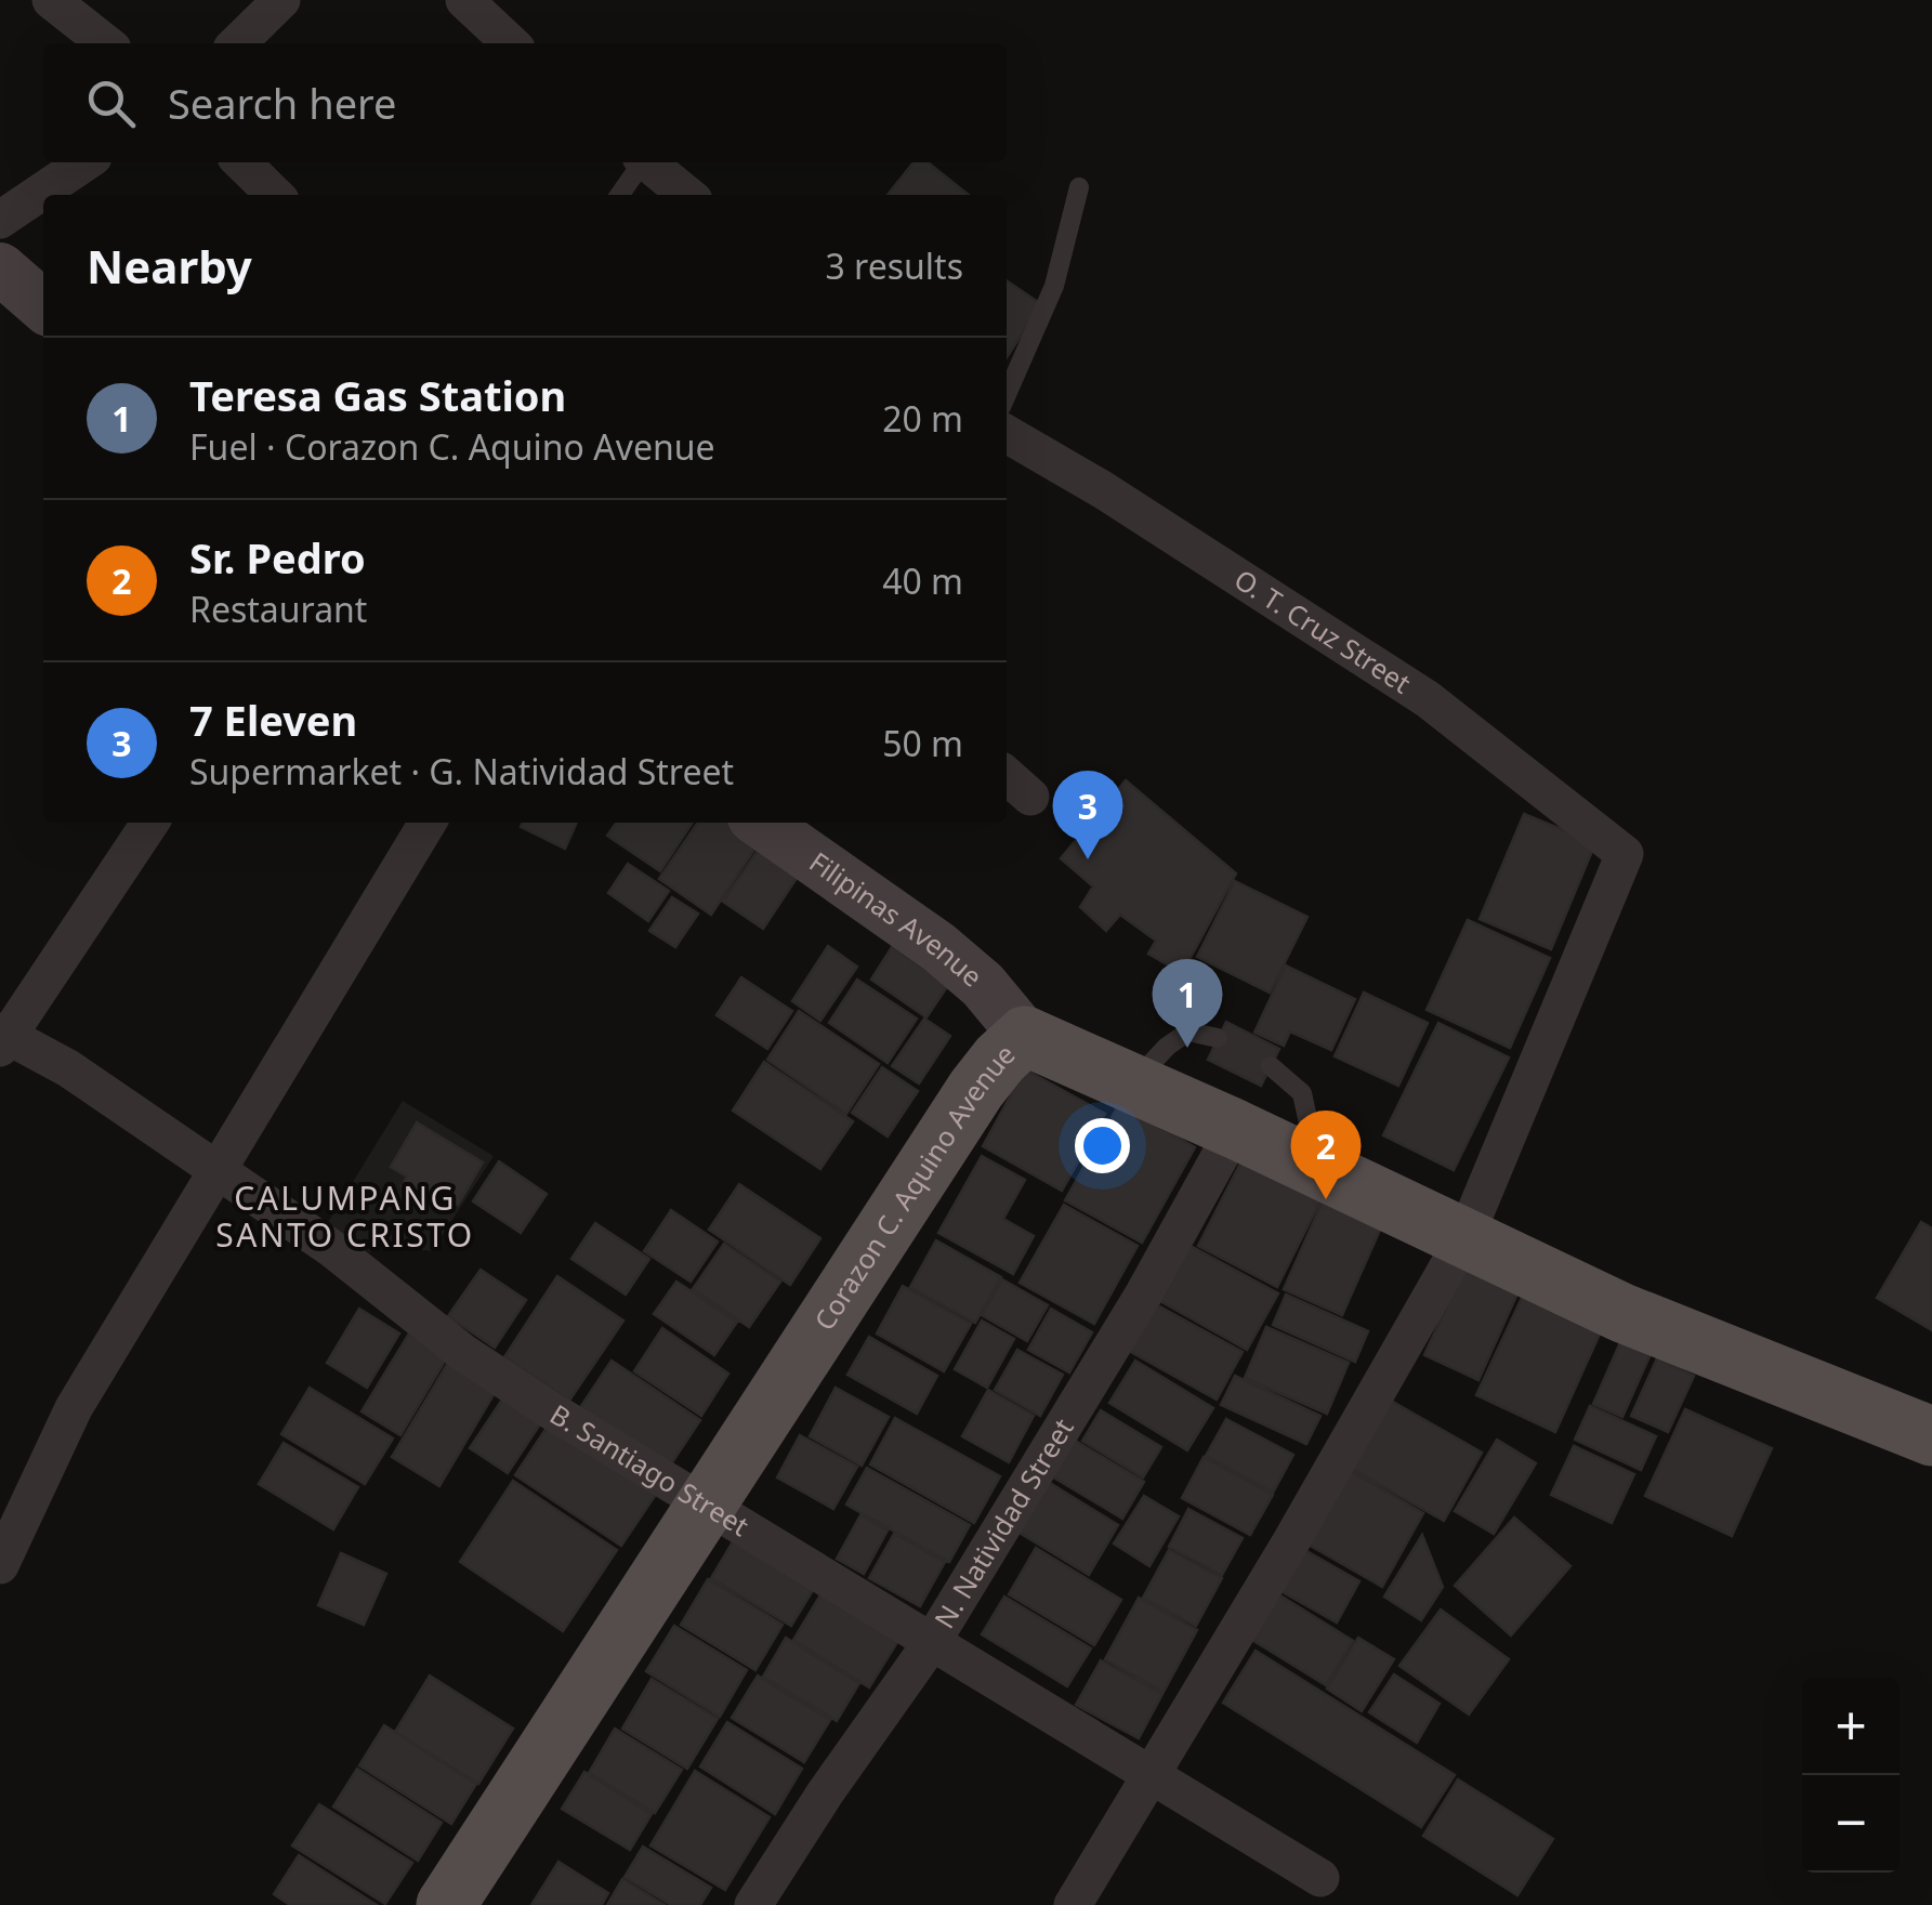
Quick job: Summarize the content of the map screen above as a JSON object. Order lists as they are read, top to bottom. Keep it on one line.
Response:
{"streets":{"main road":["Corazon C. Aquino Avenue"],"street":["O. T. Cruz Street","Filipinas Avenue","B. Santiago Street","N. Natividad Street"]},"crossings":[["O. T. Cruz Street","Corazon C. Aquino Avenue"],["Filipinas Avenue","Corazon C. Aquino Avenue"],["Corazon C. Aquino Avenue","B. Santiago Street"],["Corazon C. Aquino Avenue","N. Natividad Street"],["B. Santiago Street","N. Natividad Street"]],"districts":["CALUMPANG SANTO CRISTO"],"page":{"search":"Search here","heading":["Nearby","3 results"],"list":[{"mark":"1","name":"Teresa Gas Station","note":"Fuel · Corazon C. Aquino Avenue","value":"20 m"},{"mark":"2","name":"Sr. Pedro","note":"Restaurant","value":"40 m"},{"mark":"3","name":"7 Eleven","note":"Supermarket · G. Natividad Street","value":"50 m"}],"pins":["3","1","2"],"map_buttons":["+","−"]}}
